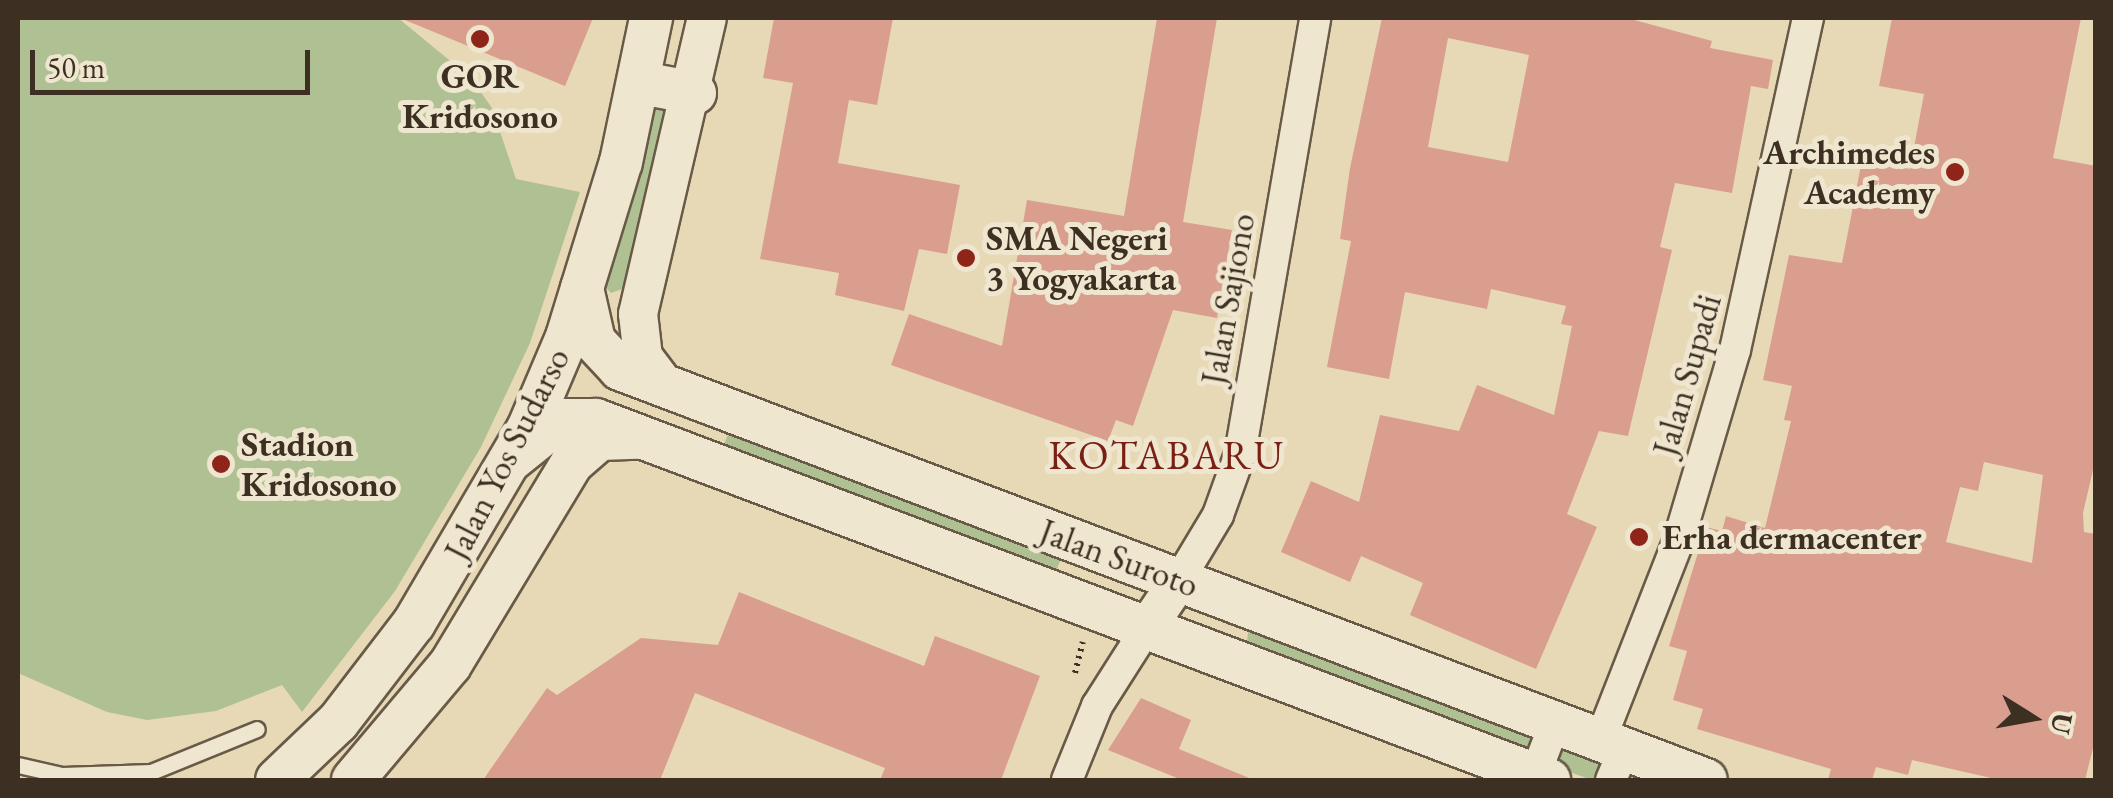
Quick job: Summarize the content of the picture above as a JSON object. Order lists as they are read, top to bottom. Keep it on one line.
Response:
{"streets":{"main road":["Jalan Yos Sudarso","Jalan Suroto"],"street":["Jalan Sajiono","Jalan Supadi"]},"crossings":[["Jalan Sajiono","Jalan Suroto"],["Jalan Supadi","Jalan Suroto"],["Jalan Yos Sudarso","Jalan Suroto"]],"districts":["KOTABARU"],"places":["GOR Kridosono","Archimedes Academy","SMA Negeri 3 Yogyakarta","Stadion Kridosono","Erha dermacenter"],"scale_bar":"50 m","north":"right"}
